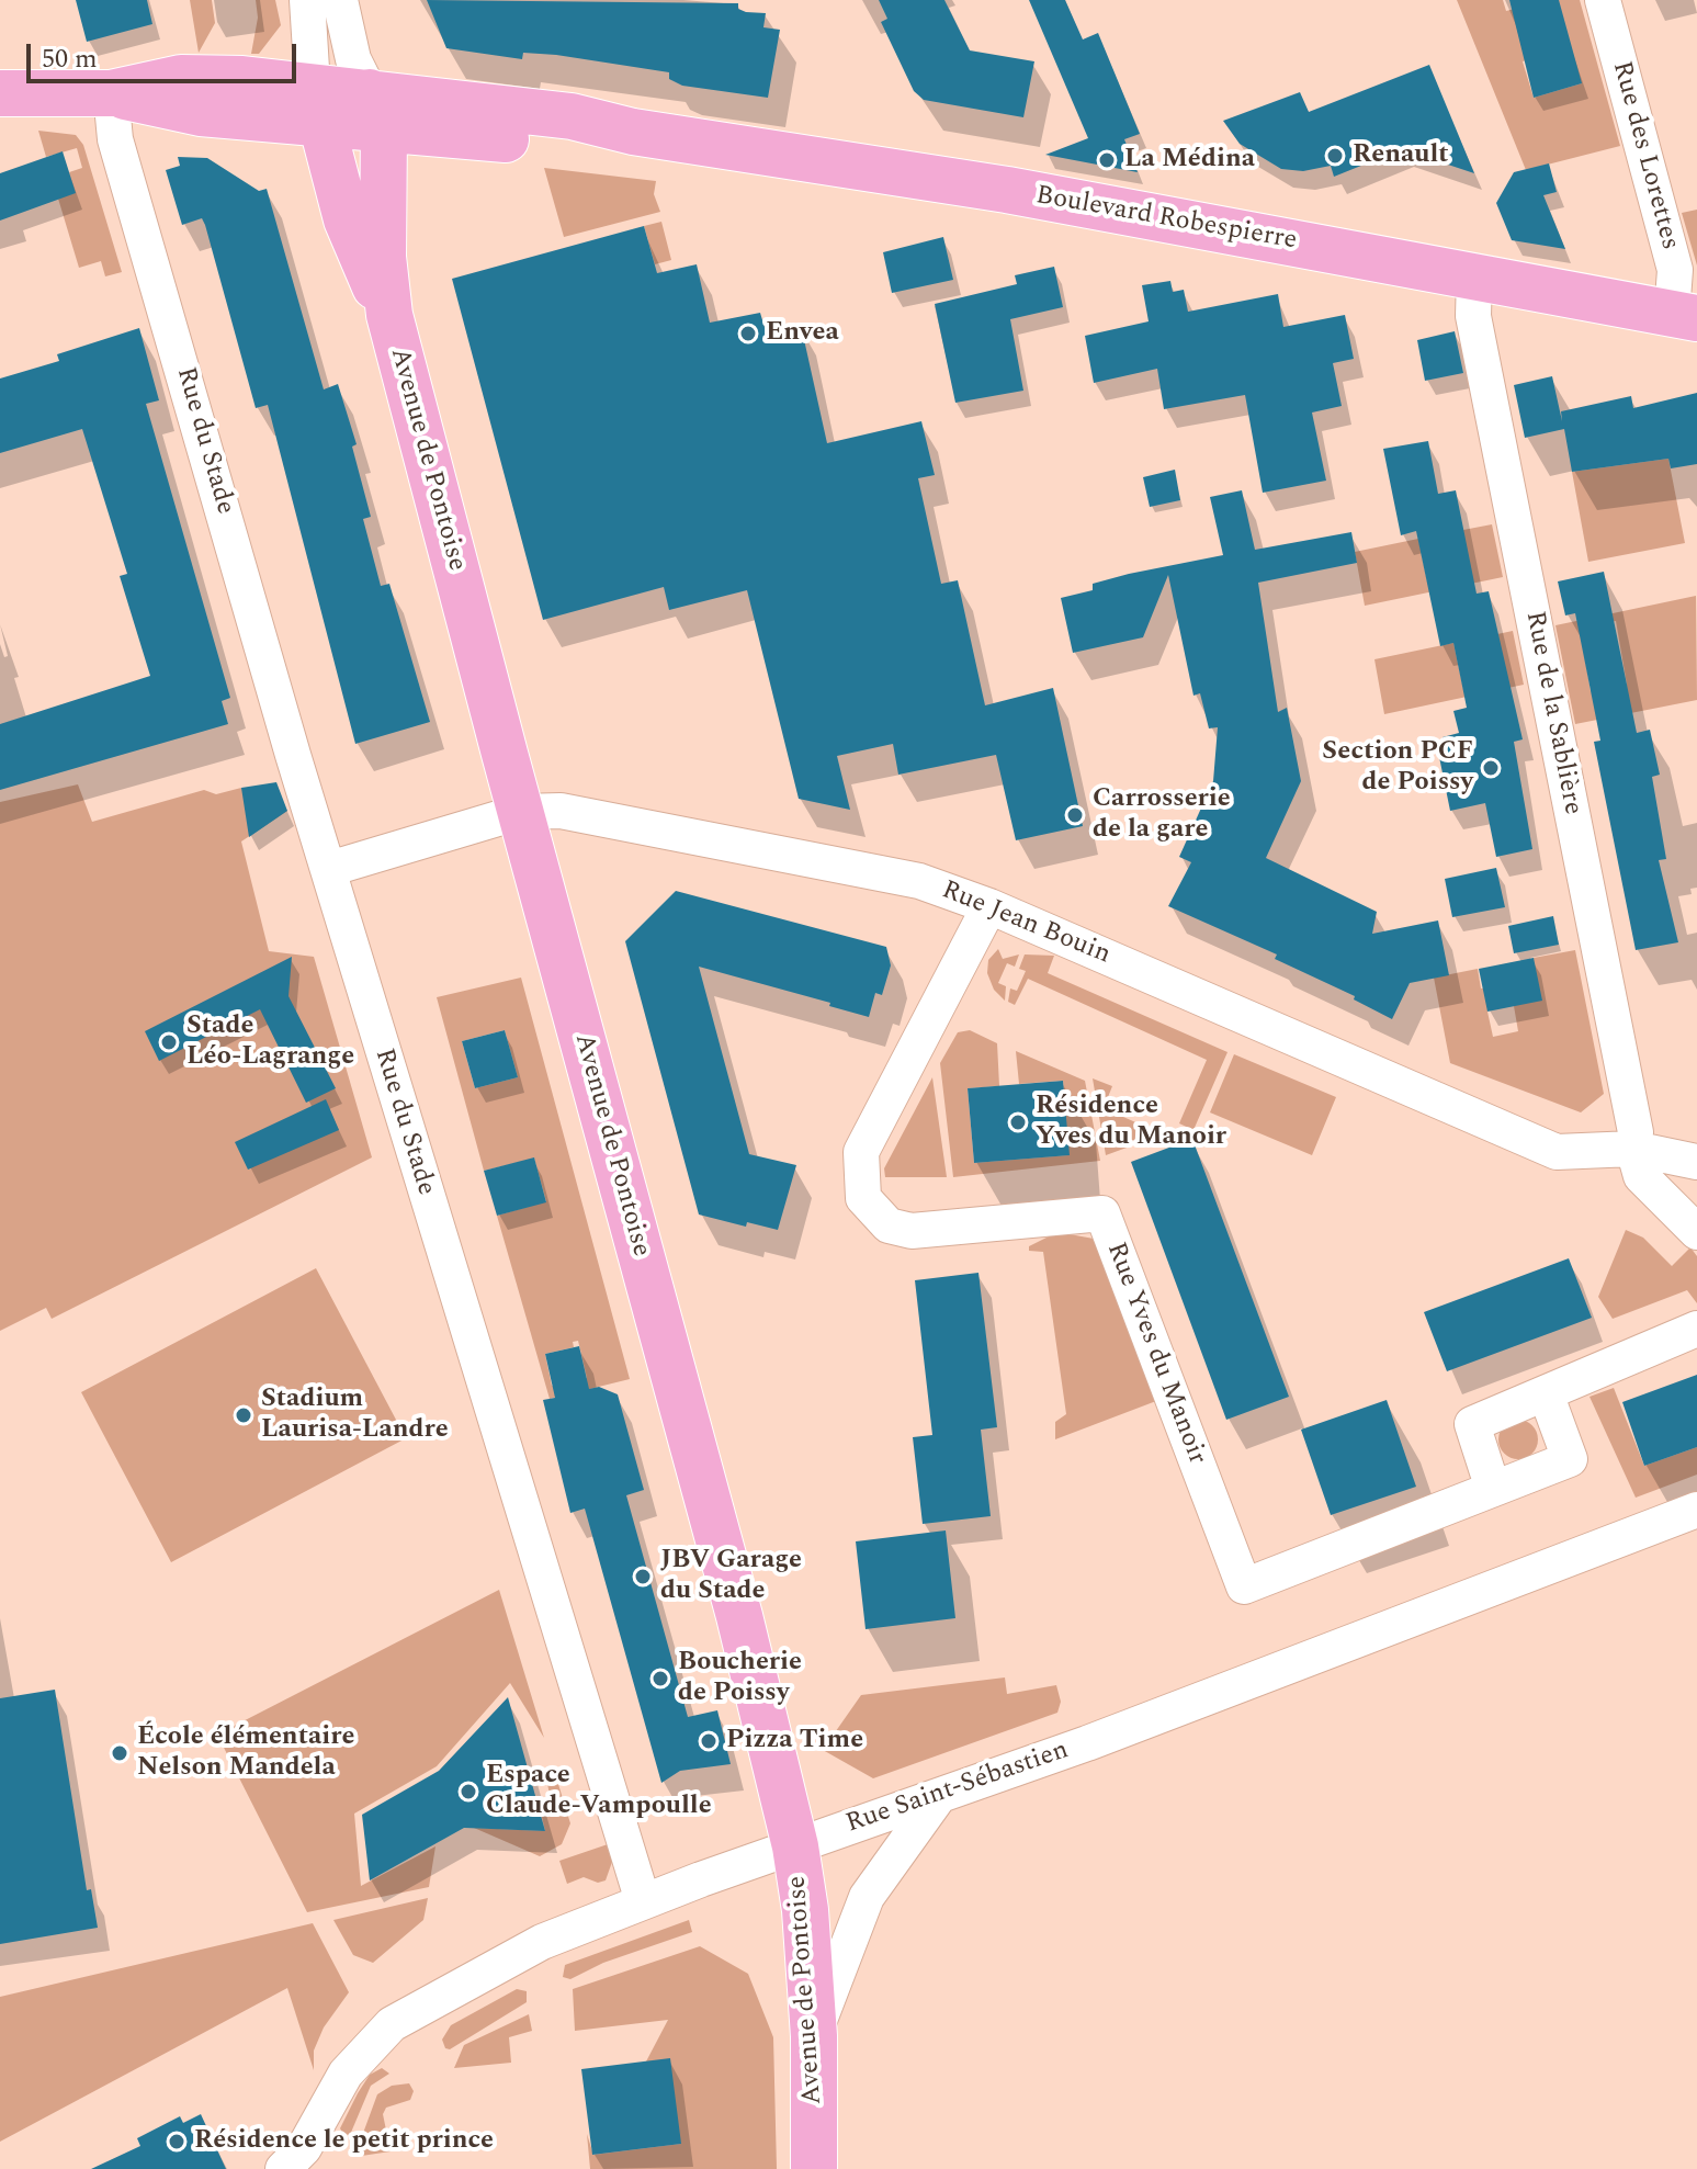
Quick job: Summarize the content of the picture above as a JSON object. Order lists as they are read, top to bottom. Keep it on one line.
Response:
{"streets":{"main road":["Boulevard Robespierre","Avenue de Pontoise"],"street":["Rue des Lorettes","Rue du Stade","Rue de la Sablière","Rue Jean Bouin","Rue Yves du Manoir","Rue Saint-Sébastien"]},"crossings":[["Rue des Lorettes","Boulevard Robespierre"],["Boulevard Robespierre","Rue du Stade"],["Boulevard Robespierre","Avenue de Pontoise"],["Boulevard Robespierre","Rue de la Sablière"],["Rue du Stade","Rue Jean Bouin"],["Rue du Stade","Rue Saint-Sébastien"],["Avenue de Pontoise","Rue Jean Bouin"],["Avenue de Pontoise","Rue Saint-Sébastien"],["Rue de la Sablière","Rue Jean Bouin"],["Rue Jean Bouin","Rue Yves du Manoir"]],"places":["Renault","La Médina","Envea","Section PCF de Poissy","Carrosserie de la gare","Stade Léo-Lagrange","Résidence Yves du Manoir","Stadium Laurisa-Landre","JBV Garage du Stade","Boucherie de Poissy","Pizza Time","École élémentaire Nelson Mandela","Espace Claude-Vampoulle","Résidence le petit prince"],"scale_bar":"50 m"}
